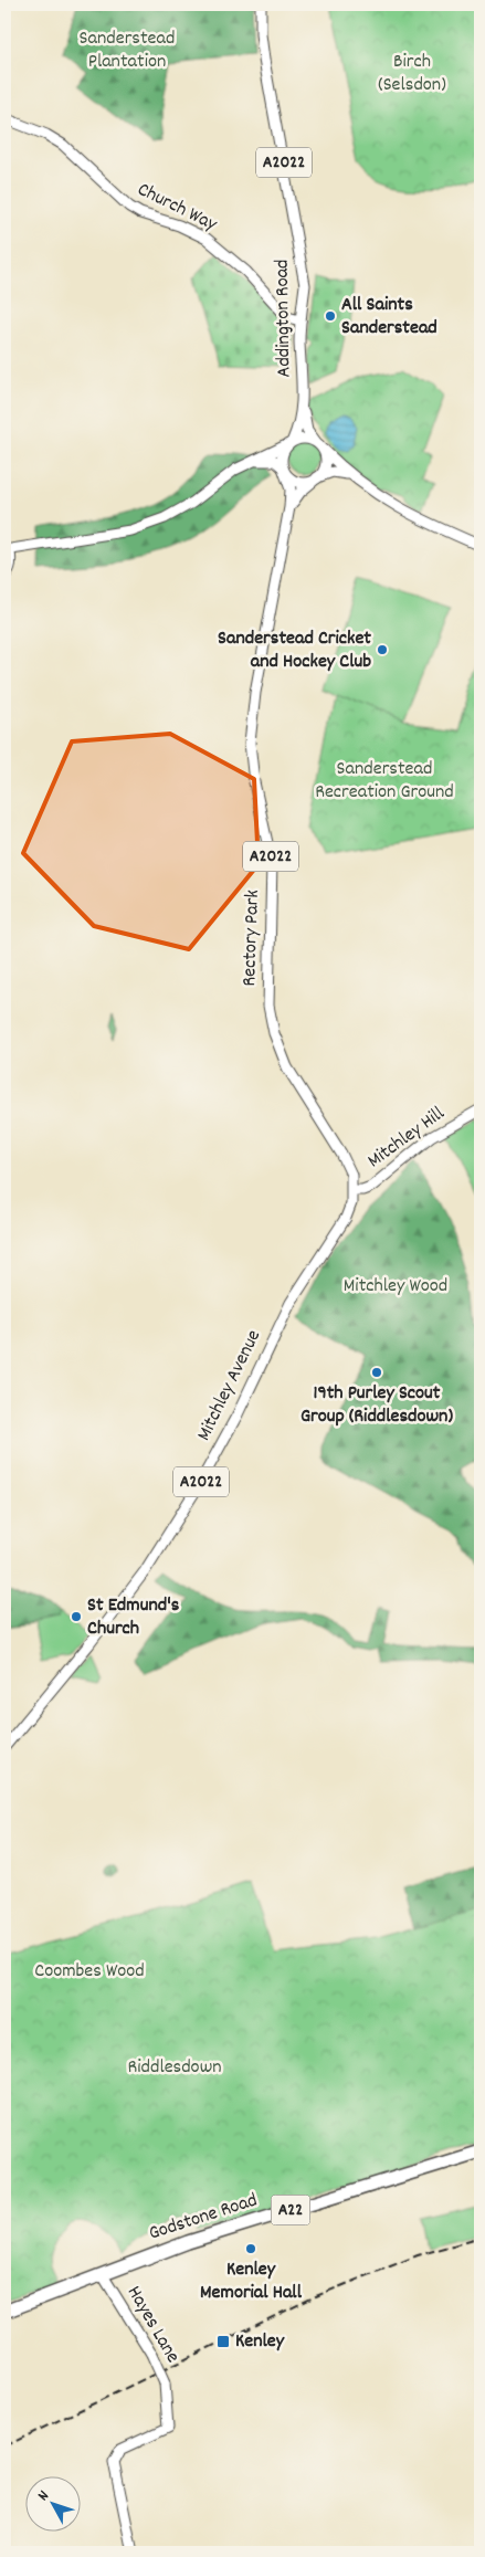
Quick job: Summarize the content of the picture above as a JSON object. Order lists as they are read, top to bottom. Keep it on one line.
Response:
{"streets":{"highway":["A22","Godstone Road"],"main road":["A2022","Church Way","Addington Road","Rectory Park","Mitchley Hill","Mitchley Avenue","Hayes Lane"]},"crossings":[["A2022","Addington Road"],["A2022","Rectory Park"],["Church Way","Addington Road"],["Rectory Park","Mitchley Hill"],["Rectory Park","Mitchley Avenue"],["Mitchley Hill","Mitchley Avenue"],["Godstone Road","Hayes Lane"]],"parks":["Sanderstead Plantation","Birch (Selsdon)","Sanderstead Recreation Ground","Mitchley Wood","Coombes Wood","Riddlesdown"],"places":{"other":["All Saints Sanderstead","Sanderstead Cricket and Hockey Club","19th Purley Scout Group (Riddlesdown)","St Edmund's Church","Kenley Memorial Hall"],"transit":["Kenley"]},"north":"top left"}
